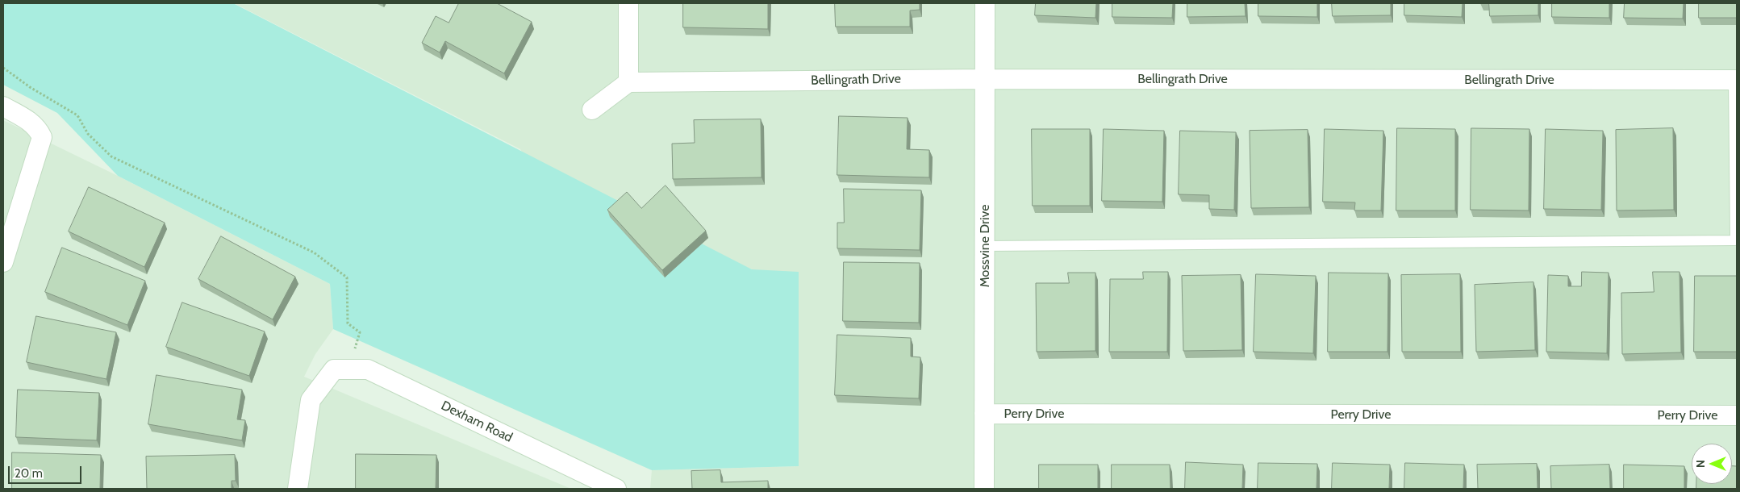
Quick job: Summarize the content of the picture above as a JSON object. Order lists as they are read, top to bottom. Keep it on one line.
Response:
{"streets":{"street":["Bellingrath Drive","Mossvine Drive","Perry Drive","Dexham Road"]},"crossings":[["Bellingrath Drive","Mossvine Drive"],["Mossvine Drive","Perry Drive"]],"scale_bar":"20 m","north":"left"}
